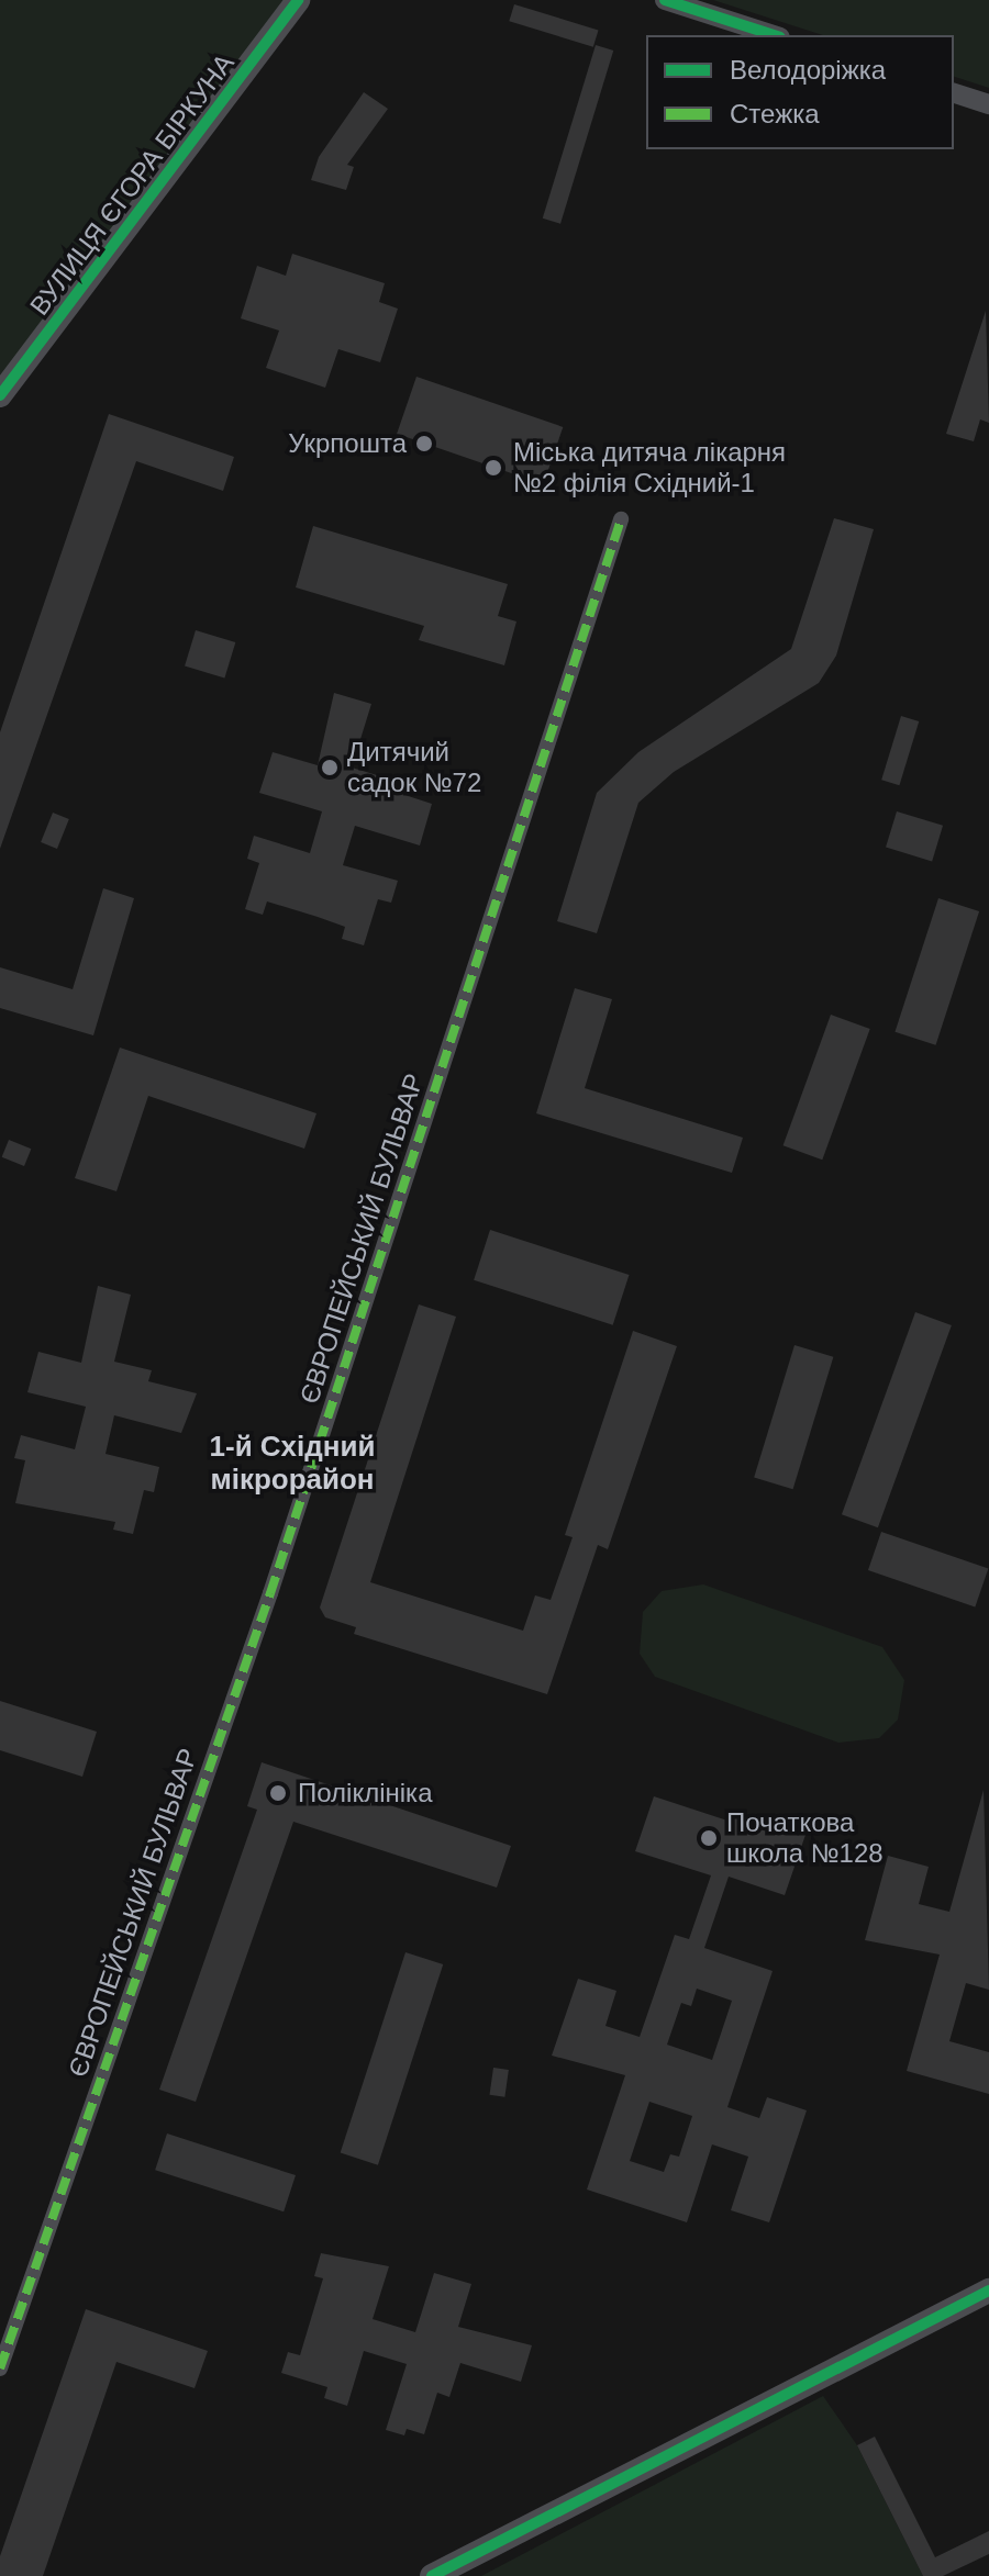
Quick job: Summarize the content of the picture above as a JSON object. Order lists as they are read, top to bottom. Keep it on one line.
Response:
{"streets":{"street":["ВУЛИЦЯ ЄГОРА БІРКУНА","ЄВРОПЕЙСЬКИЙ БУЛЬВАР"]},"districts":["1-й Східний мікрорайон"],"places":["Укрпошта","Міська дитяча лікарня №2 філія Східний-1","Дитячий садок №72","Поліклініка","Початкова школа №128"],"legend":["Велодоріжка","Стежка"]}
